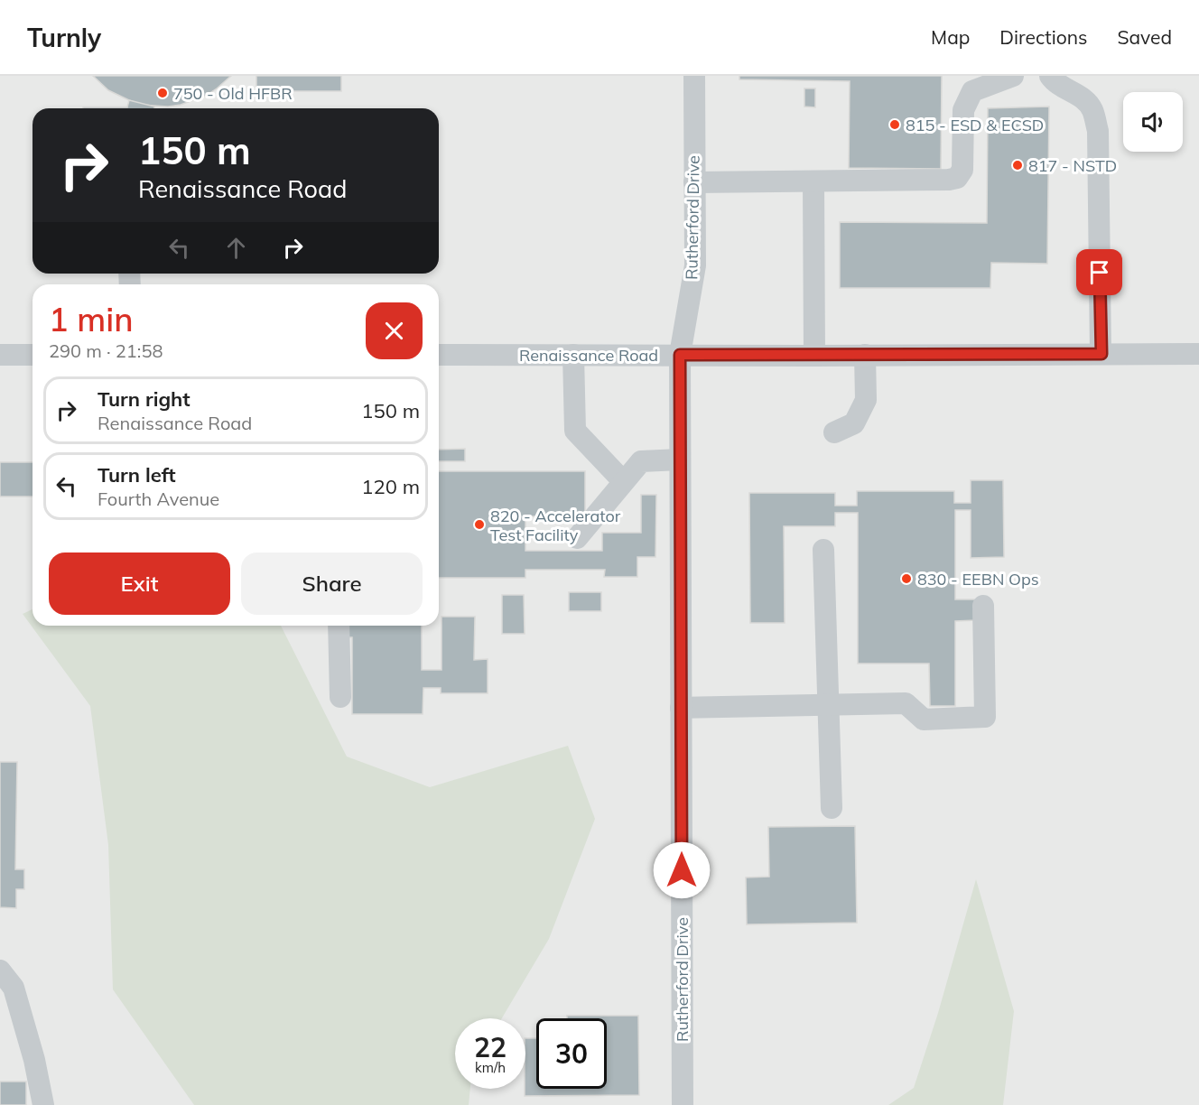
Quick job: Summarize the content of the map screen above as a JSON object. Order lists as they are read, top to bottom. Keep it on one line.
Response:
{"streets":{"street":["Rutherford Drive","Renaissance Road"]},"crossings":[["Rutherford Drive","Renaissance Road"]],"places":["750 - Old HFBR","815 - ESD & ECSD","817 - NSTD","820 - Accelerator Test Facility","830 - EEBN Ops"],"page":{"header":"Turnly","nav":["Map","Directions","Saved"],"turn":["150 m","Renaissance Road"],"heading":["1 min","290 m · 21:58"],"list":[{"name":"Turn right","note":"Renaissance Road","value":"150 m"},{"name":"Turn left","note":"Fourth Avenue","value":"120 m"}],"buttons":["Exit","Share"],"speed":"22 km/h","limit":"30"}}
